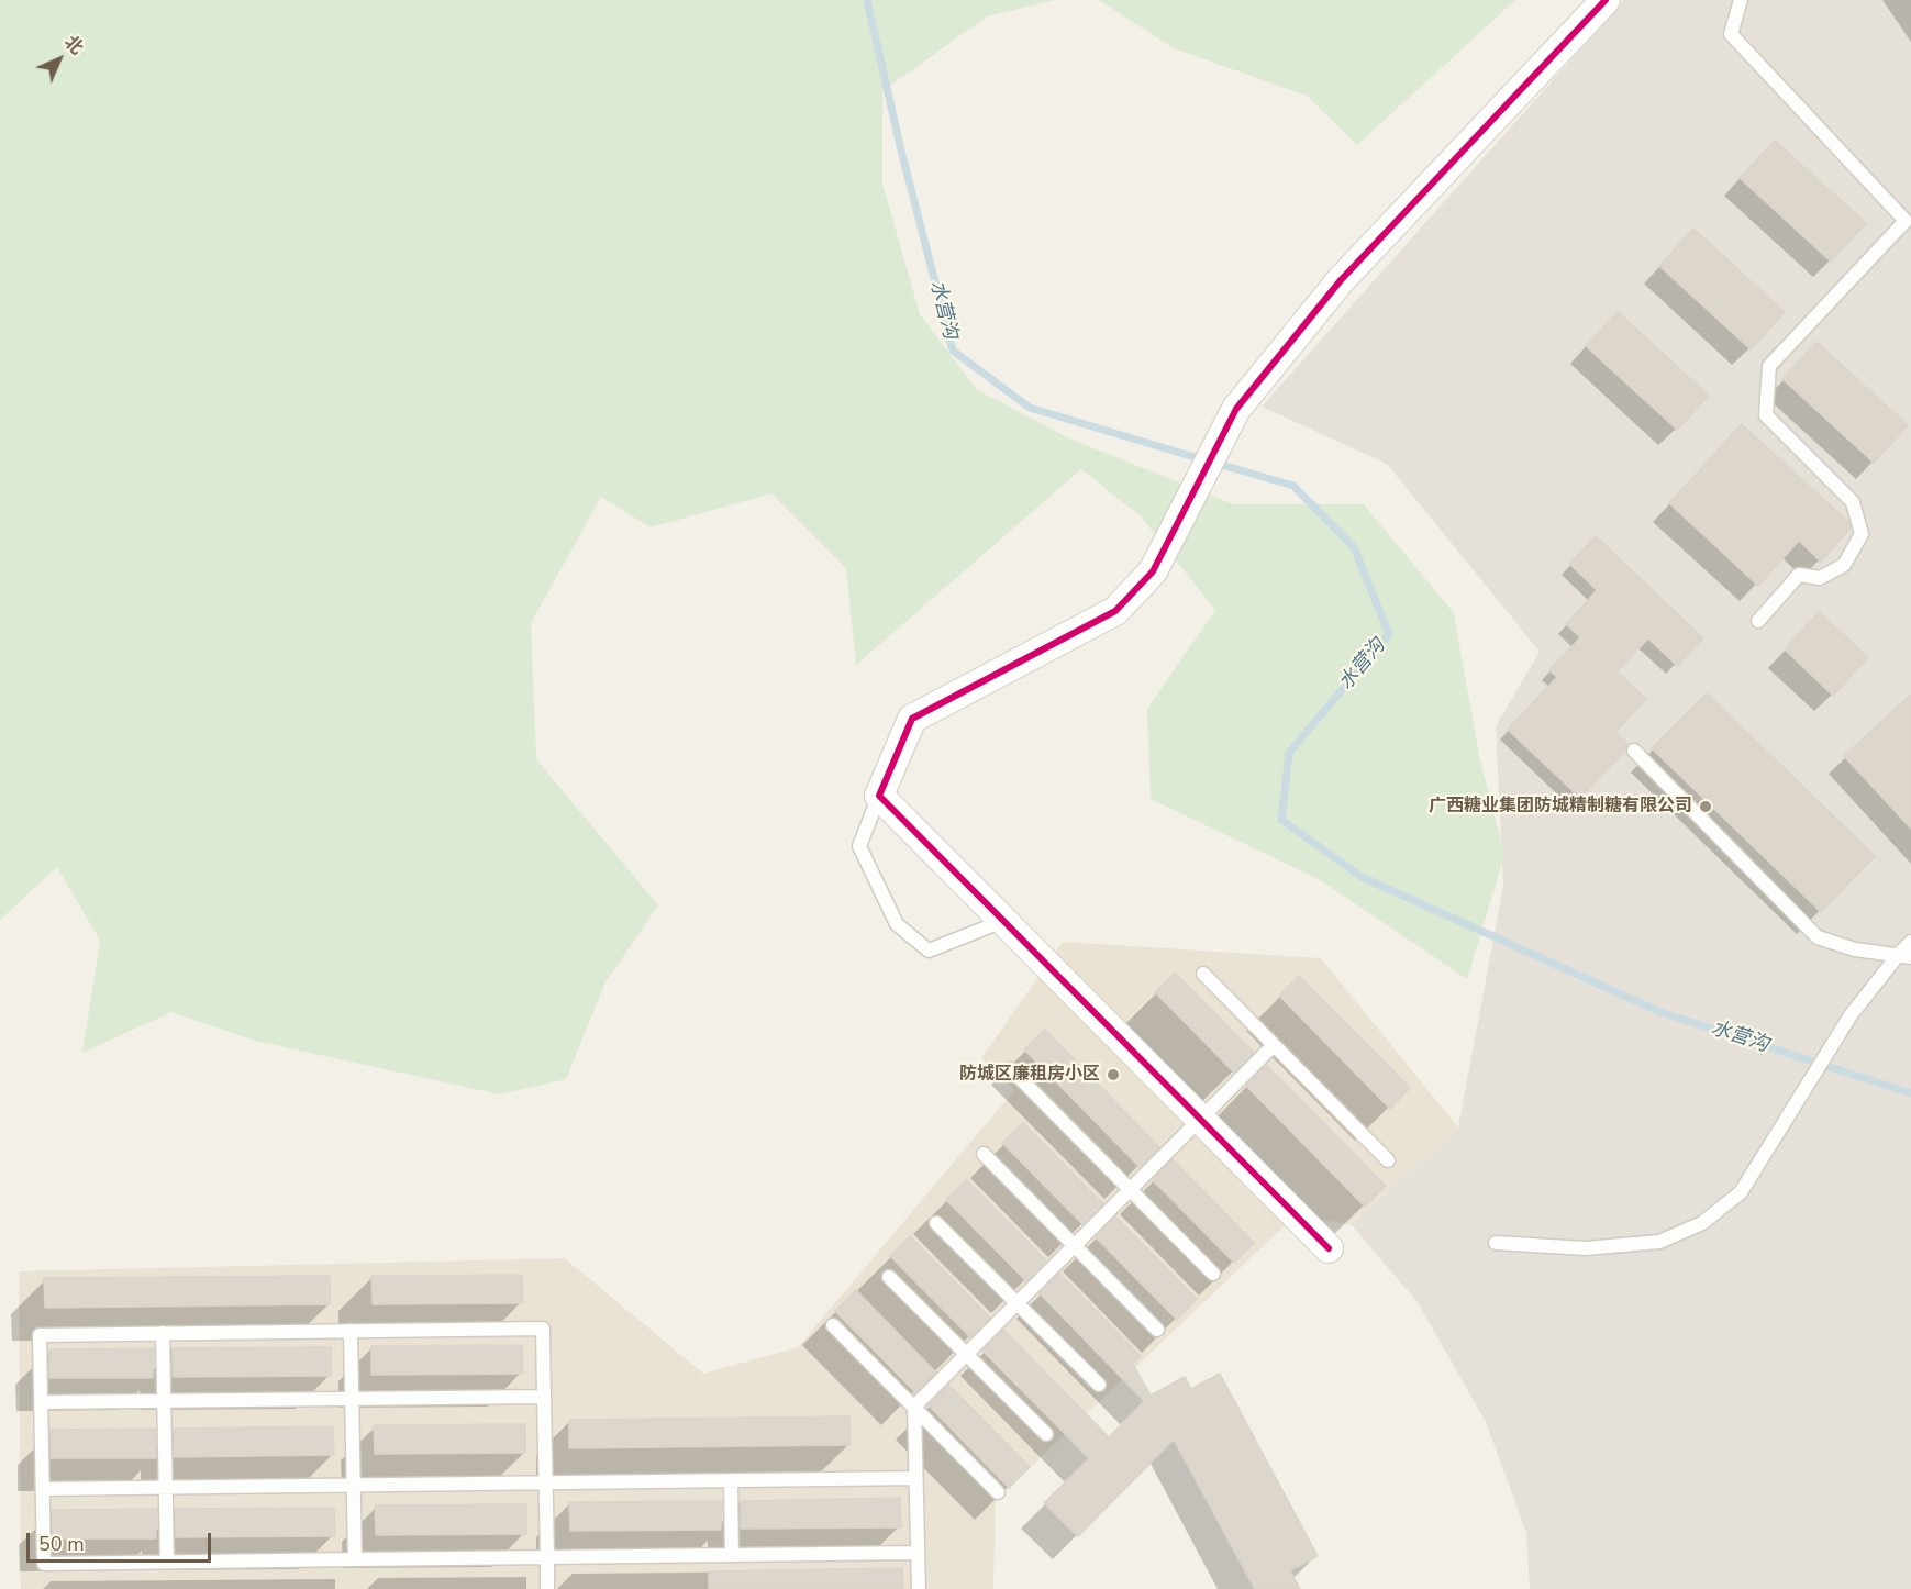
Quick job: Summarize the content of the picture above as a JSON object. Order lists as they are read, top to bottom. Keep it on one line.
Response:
{"water":["水营沟"],"places":["广西糖业集团防城精制糖有限公司","防城区廉租房小区"],"scale_bar":"50 m","north":"top right"}
